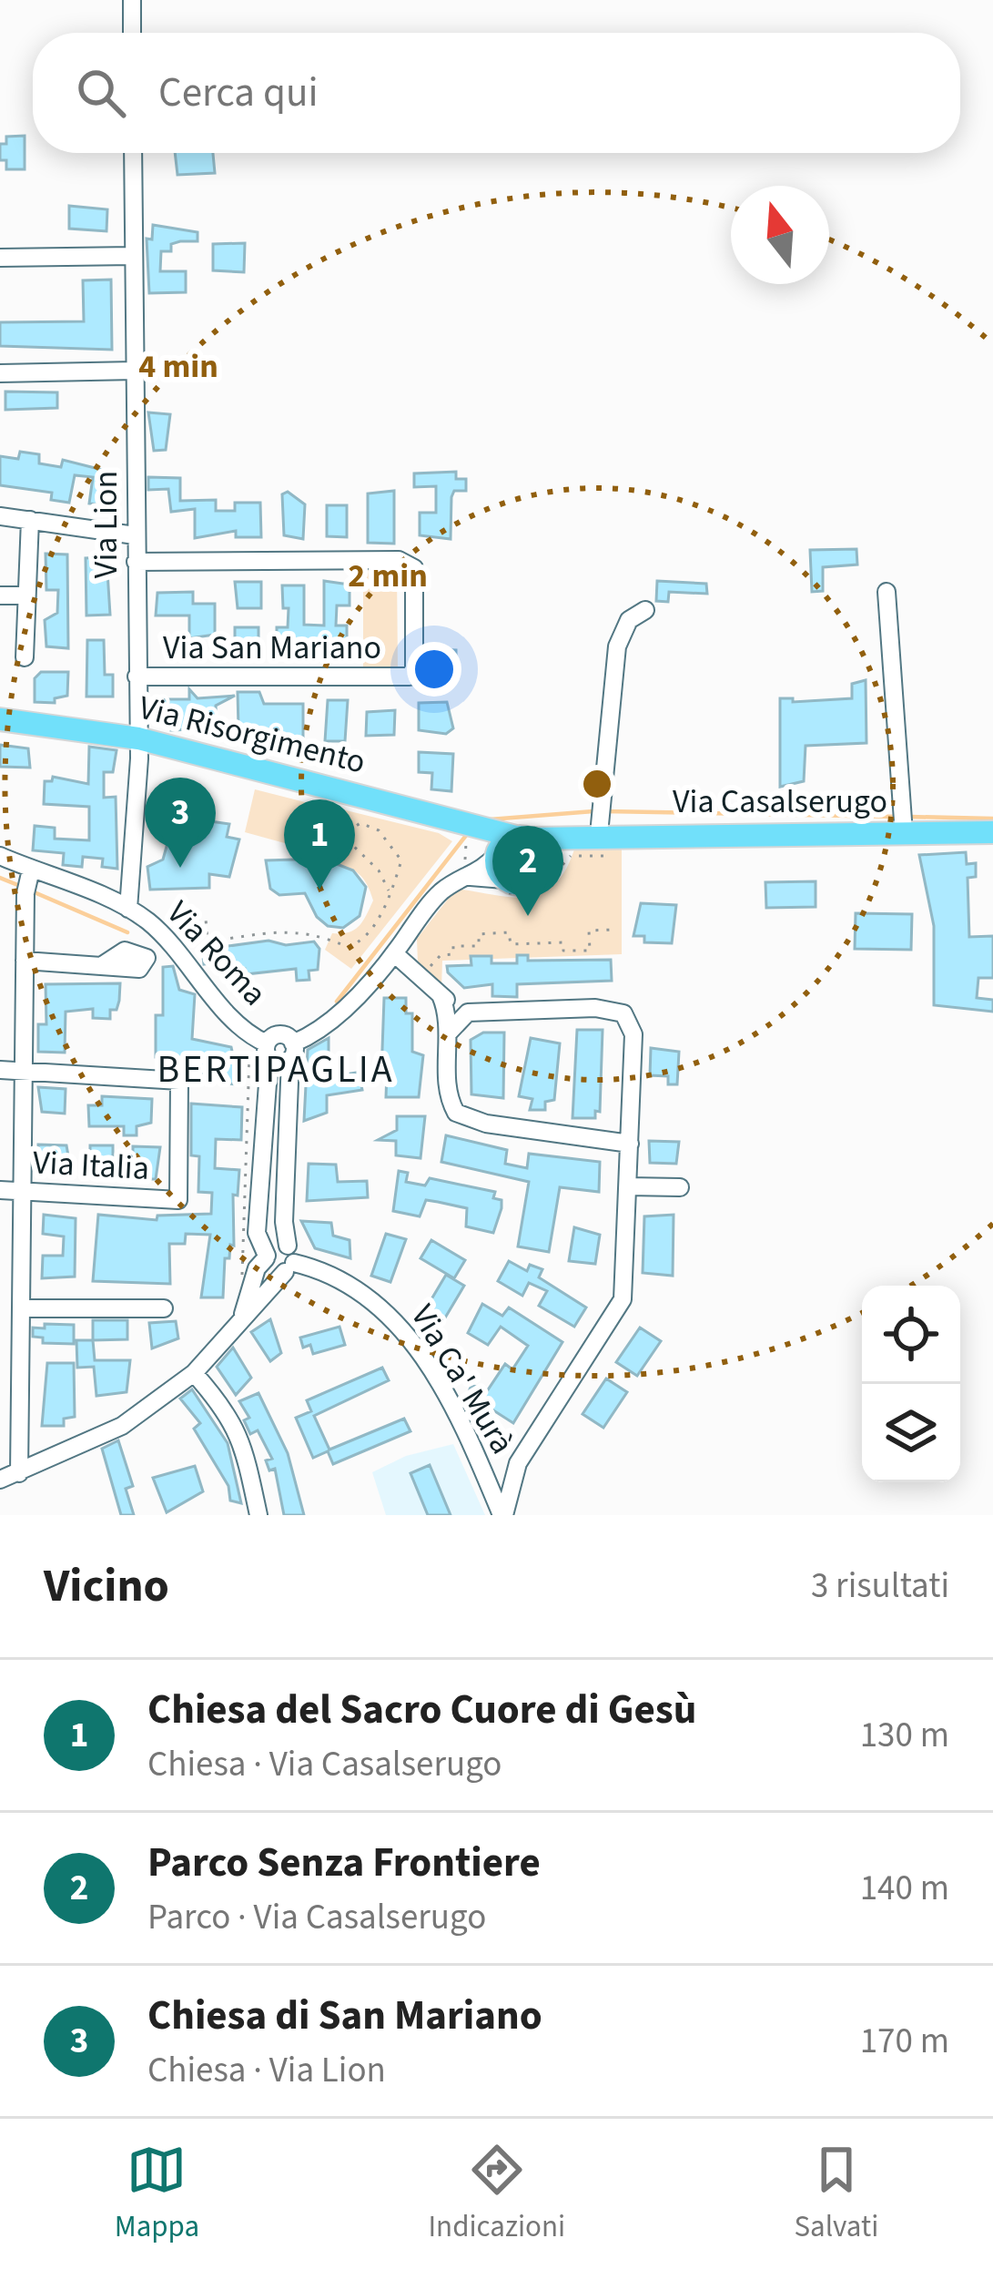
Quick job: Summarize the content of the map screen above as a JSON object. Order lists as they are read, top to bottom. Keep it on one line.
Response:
{"streets":{"main road":["Via Risorgimento","Via Casalserugo"],"street":["Via Lion","Via San Mariano","Via Roma","Via Italia","Via Ca' Murà"]},"crossings":[["Via Lion","Via San Mariano"],["Via Lion","Via Risorgimento"],["Via Lion","Via Roma"]],"districts":["BERTIPAGLIA"],"north":"top","page":{"search":"Cerca qui","pins":["3","1","2"],"heading":["Vicino","3 risultati"],"list":[{"mark":"1","name":"Chiesa del Sacro Cuore di Gesù","note":"Chiesa · Via Casalserugo","value":"130 m"},{"mark":"2","name":"Parco Senza Frontiere","note":"Parco · Via Casalserugo","value":"140 m"},{"mark":"3","name":"Chiesa di San Mariano","note":"Chiesa · Via Lion","value":"170 m"}],"nav":["Mappa","Indicazioni","Salvati"]},"rings":["4 min","2 min"]}
